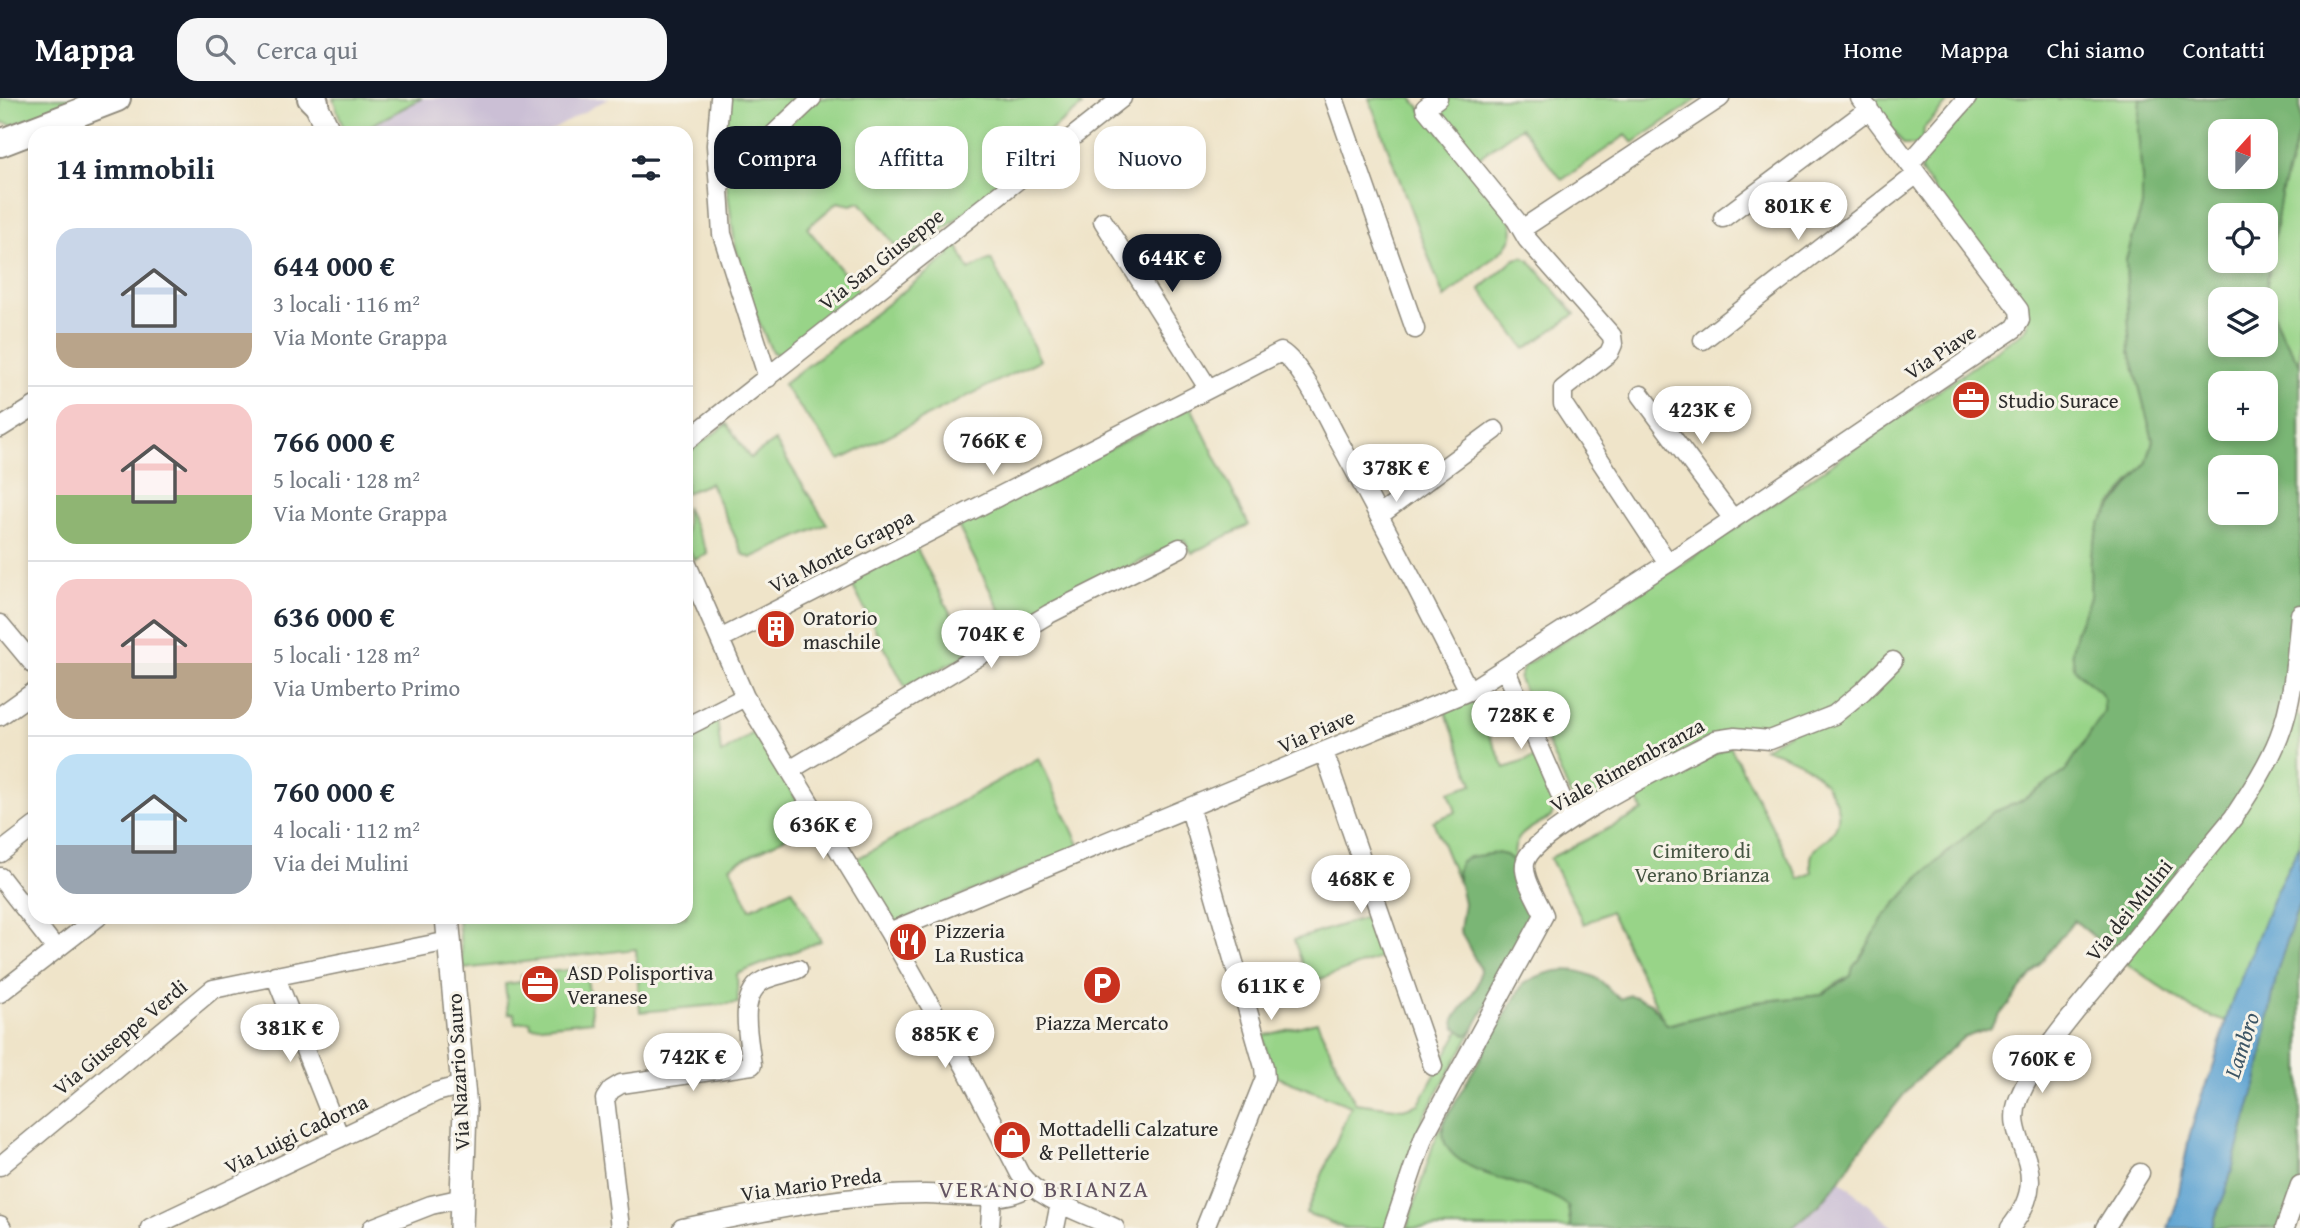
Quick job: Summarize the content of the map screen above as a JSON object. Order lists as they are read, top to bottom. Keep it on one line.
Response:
{"streets":{"main road":["Via Nazario Sauro"],"street":["Via San Giuseppe","Via Piave","Via Monte Grappa","Viale Rimembranza","Via dei Mulini","Via Giuseppe Verdi","Via Luigi Cadorna","Via Mario Preda"]},"crossings":[["Via Giuseppe Verdi","Via Nazario Sauro"],["Via Nazario Sauro","Via Luigi Cadorna"]],"districts":["VERANO BRIANZA"],"water":["Lambro"],"parks":["Cimitero di Verano Brianza"],"places":{"office":["Studio Surace","ASD Polisportiva Veranese"],"building":["Oratorio maschile"],"restaurant":["Pizzeria La Rustica"],"parking":["Piazza Mercato"],"shop":["Mottadelli Calzature & Pelletterie"]},"north":"top","page":{"header":"Mappa","search":"Cerca qui","nav":["Home","Mappa","Chi siamo","Contatti"],"map_buttons":["+","−"],"chip":["Compra","Affitta","Filtri","Nuovo"],"heading":"14 immobili","price":["801K €","644K €","423K €","766K €","378K €","704K €","728K €","636K €","468K €","611K €","381K €","885K €","742K €","760K €"],"list":[{"name":"644 000 €","note":"3 locali · 116 m² · Via Monte Grappa"},{"name":"766 000 €","note":"5 locali · 128 m² · Via Monte Grappa"},{"name":"636 000 €","note":"5 locali · 128 m² · Via Umberto Primo"},{"name":"760 000 €","note":"4 locali · 112 m² · Via dei Mulini"}]}}
